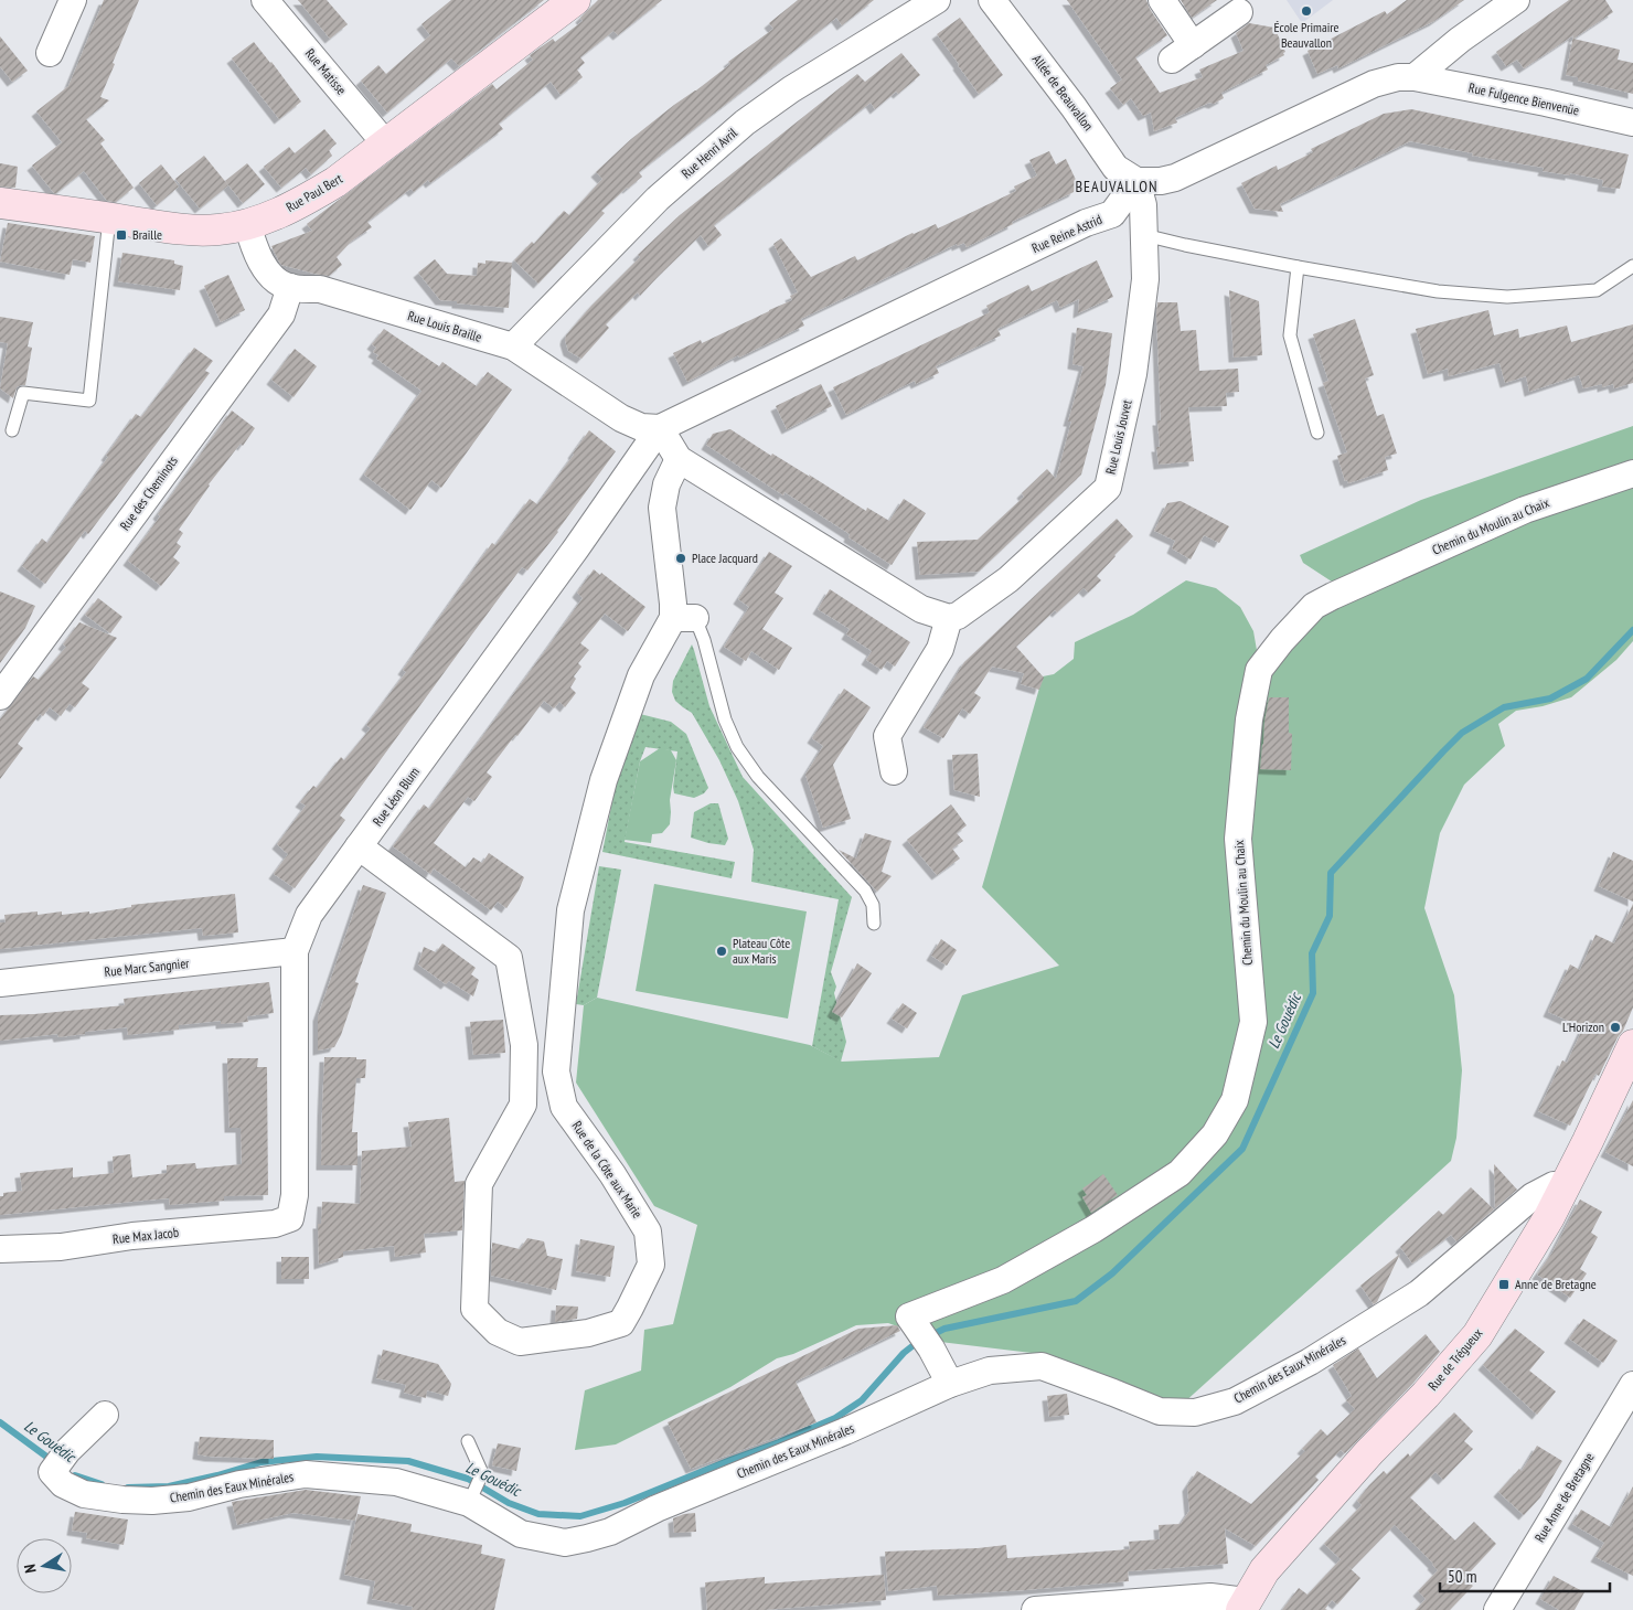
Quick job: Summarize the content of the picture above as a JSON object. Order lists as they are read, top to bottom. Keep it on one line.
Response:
{"streets":{"main road":["Rue Paul Bert","Rue de Trégueux"],"street":["Rue Matisse","Allée de Beauvallon","Rue Fulgence Bienvenüe","Rue Henri Avril","Rue Reine Astrid","Rue Louis Braille","Rue Louis Jouvet","Rue des Cheminots","Chemin du Moulin au Chaix","Rue Léon Blum","Rue Marc Sangnier","Rue de la Côte aux Marie","Rue Max Jacob","Chemin des Eaux Minérales","Rue Anne de Bretagne"]},"crossings":[["Rue Matisse","Rue Paul Bert"],["Allée de Beauvallon","Rue Reine Astrid"],["Allée de Beauvallon","Rue Louis Jouvet"],["Rue Henri Avril","Rue Louis Braille"],["Rue Reine Astrid","Rue Louis Braille"],["Rue Reine Astrid","Rue Louis Jouvet"],["Rue Reine Astrid","Rue Léon Blum"],["Rue Louis Braille","Rue des Cheminots"],["Rue Louis Braille","Rue Léon Blum"],["Chemin du Moulin au Chaix","Chemin des Eaux Minérales"],["Rue Léon Blum","Rue Marc Sangnier"],["Rue Léon Blum","Rue de la Côte aux Marie"],["Rue Léon Blum","Rue Max Jacob"],["Rue de Trégueux","Chemin des Eaux Minérales"]],"districts":["BEAUVALLON"],"water":["Le Gouédic"],"places":{"other":["École Primaire Beauvallon","Place Jacquard","Plateau Côte aux Maris","L'Horizon"],"transit":["Braille","Anne de Bretagne"]},"scale_bar":"50 m","north":"left"}
